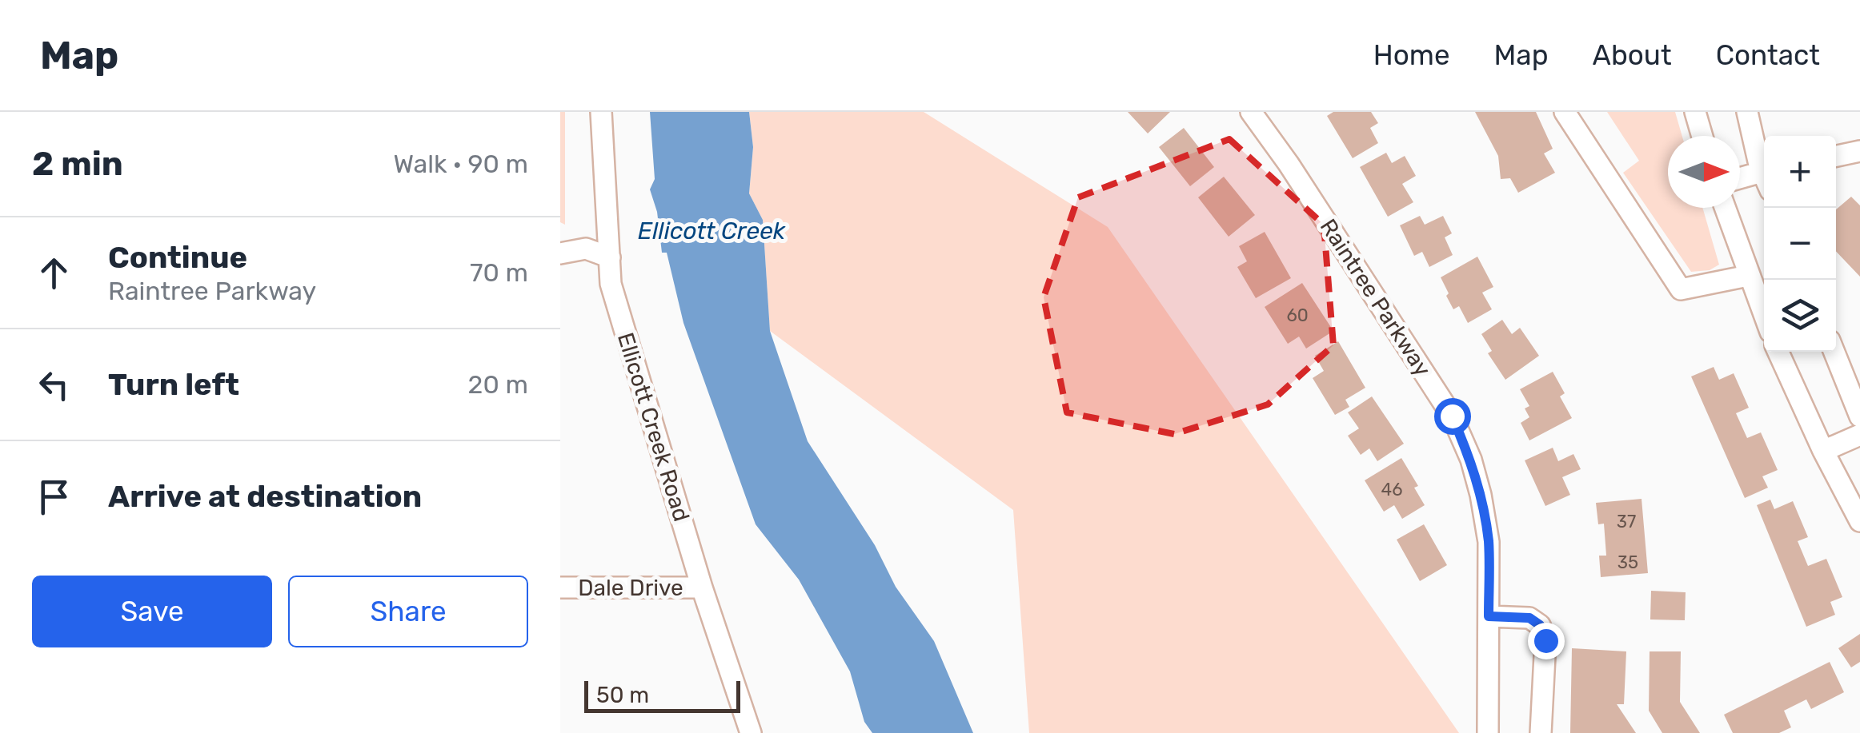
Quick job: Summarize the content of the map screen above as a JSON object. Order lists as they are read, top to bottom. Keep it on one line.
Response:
{"streets":{"street":["Raintree Parkway","Ellicott Creek Road","Dale Drive"]},"crossings":[["Ellicott Creek Road","Dale Drive"]],"water":["Ellicott Creek"],"house_numbers":["60","46","37","35"],"scale_bar":"50 m","north":"right","page":{"header":"Map","nav":["Home","Map","About","Contact"],"heading":["2 min","Walk · 90 m"],"map_buttons":["+","−"],"list":[["Continue","Raintree Parkway","70 m"],["Turn left","20 m"],"Arrive at destination"],"buttons":["Save","Share"],"scale":"50 m"}}
